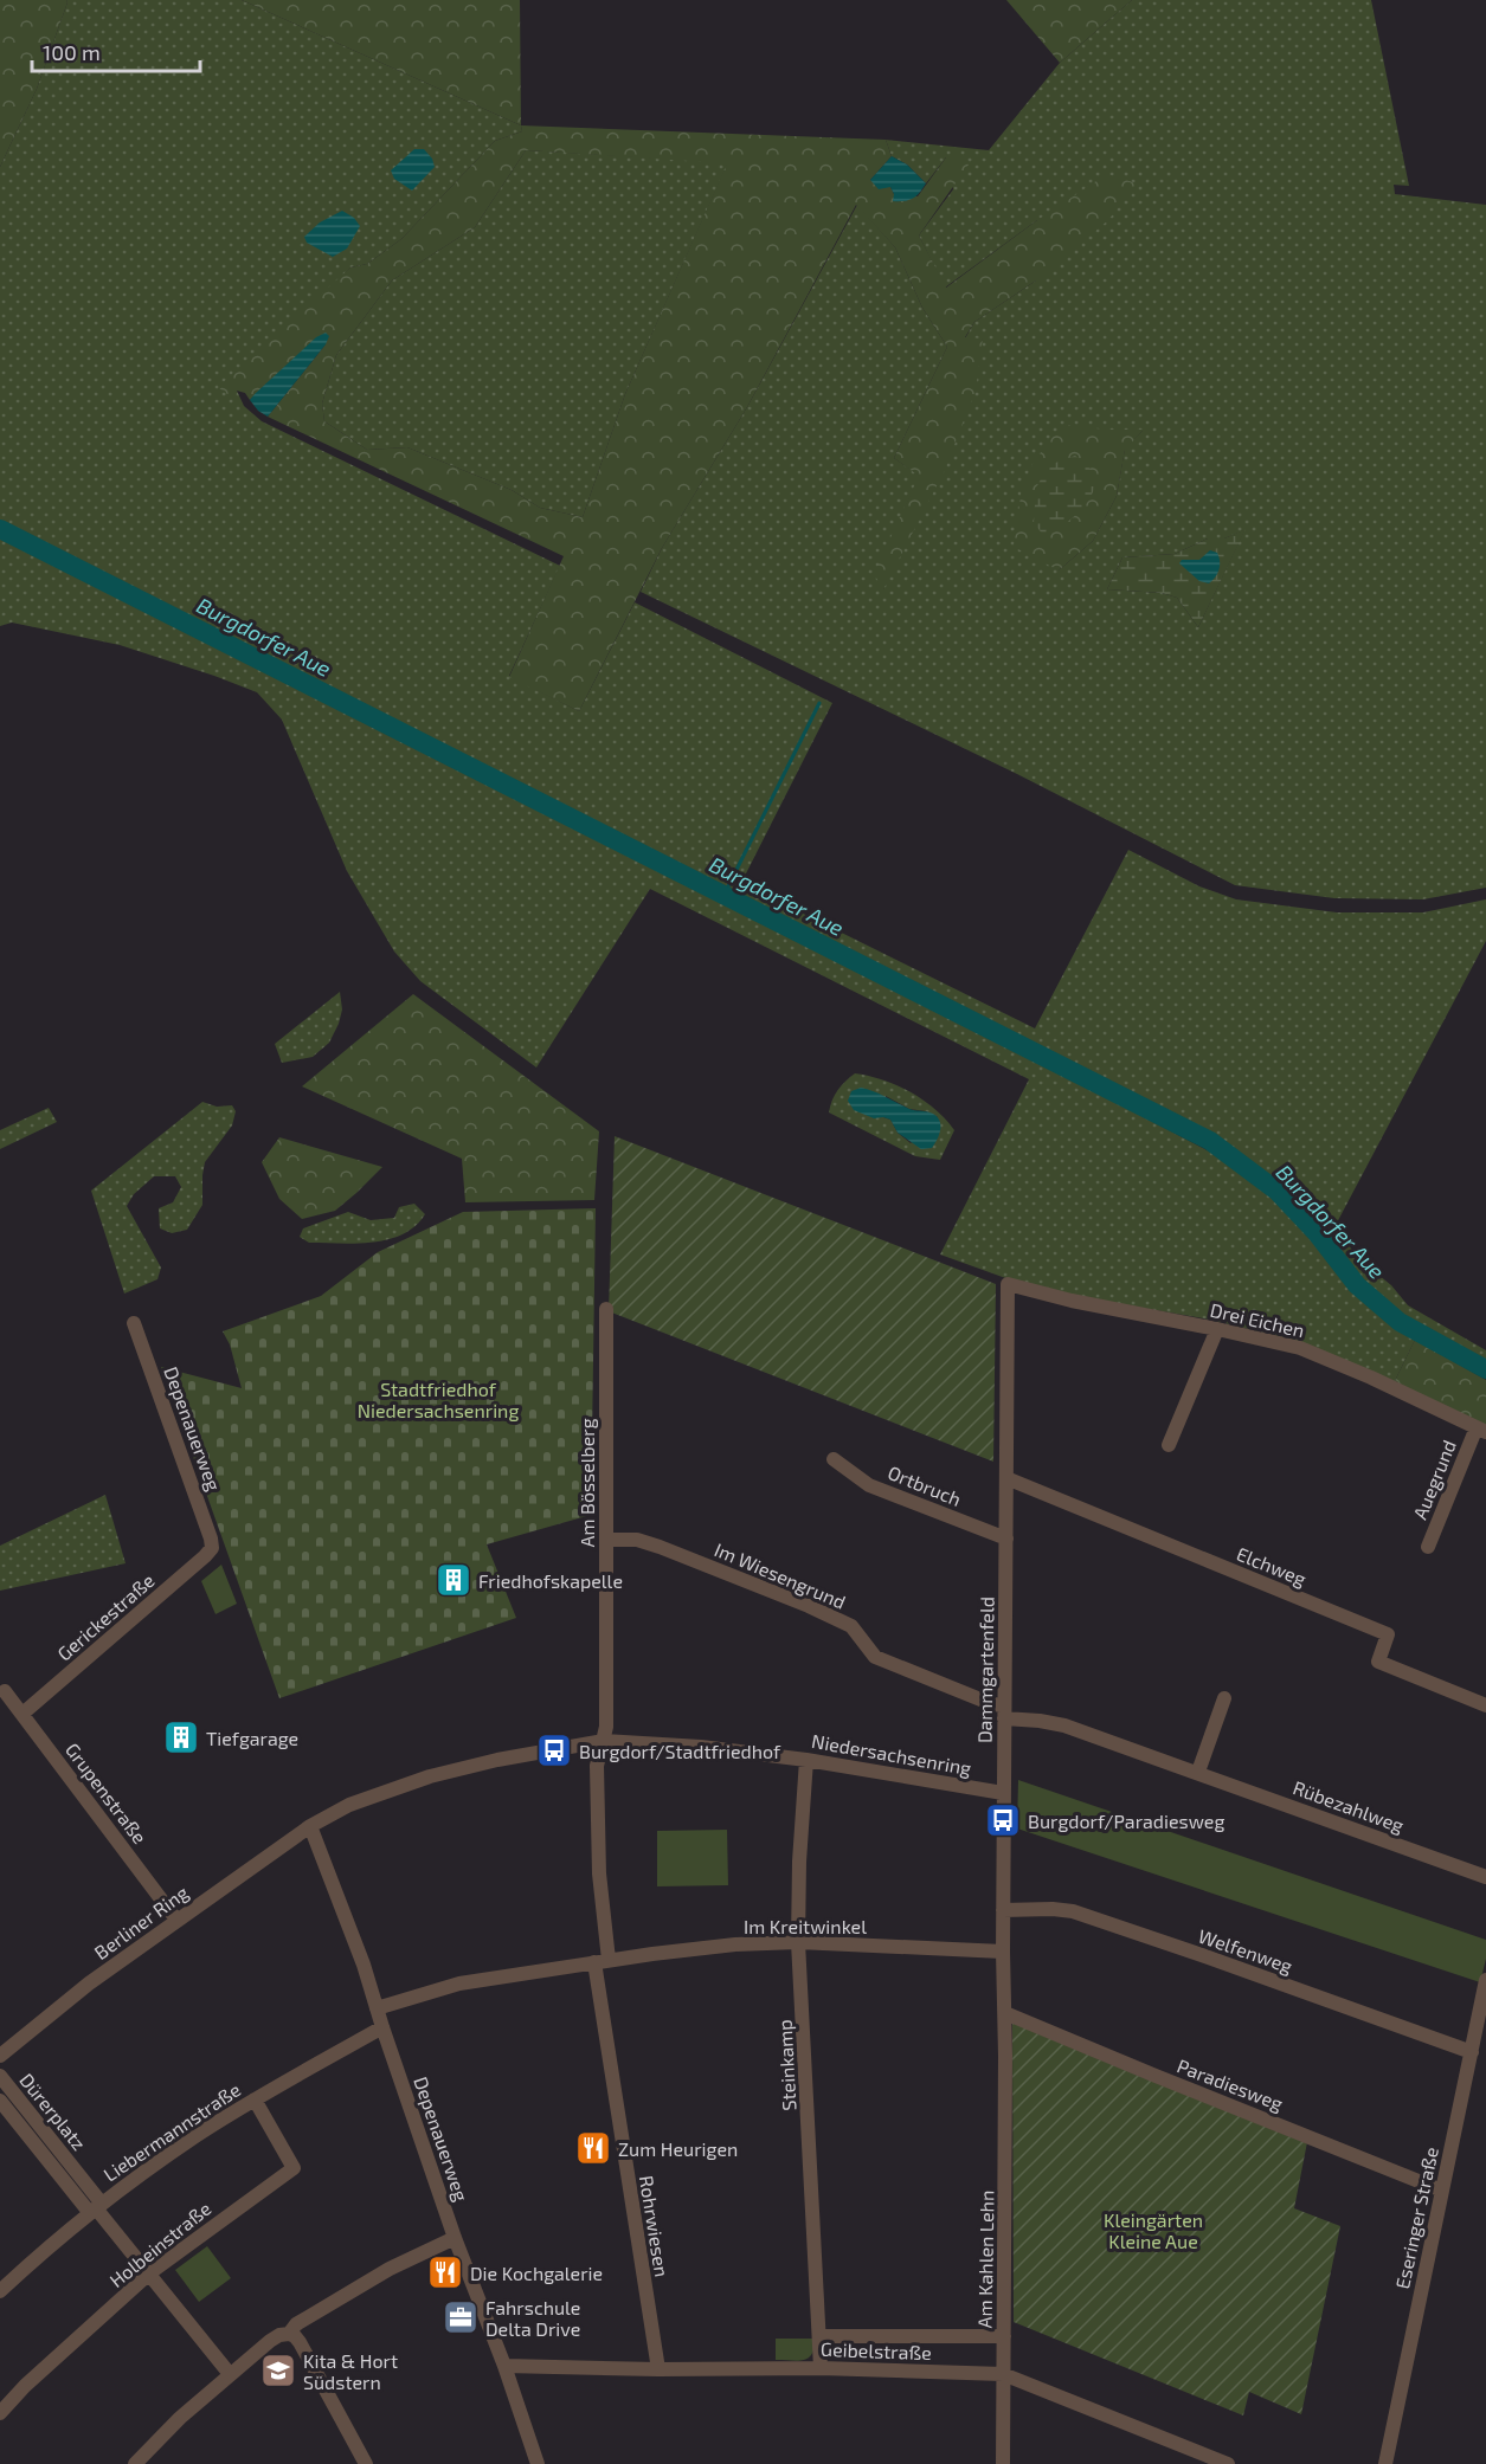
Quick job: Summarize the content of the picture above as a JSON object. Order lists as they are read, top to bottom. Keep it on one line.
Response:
{"streets":{"street":["Drei Eichen","Depenauerweg","Auegrund","Am Bösselberg","Ortbruch","Elchweg","Im Wiesengrund","Gerickestraße","Dammgartenfeld","Niedersachsenring","Grupenstraße","Rübezahlweg","Berliner Ring","Im Kreitwinkel","Welfenweg","Steinkamp","Paradiesweg","Dürerplatz","Liebermannstraße","Eseringer Straße","Rohrwiesen","Holbeinstraße","Am Kahlen Lehn","Geibelstraße"]},"crossings":[["Drei Eichen","Auegrund"],["Drei Eichen","Dammgartenfeld"],["Depenauerweg","Gerickestraße"],["Depenauerweg","Niedersachsenring"],["Depenauerweg","Berliner Ring"],["Depenauerweg","Im Kreitwinkel"],["Depenauerweg","Liebermannstraße"],["Depenauerweg","Geibelstraße"],["Am Bösselberg","Im Wiesengrund"],["Am Bösselberg","Niedersachsenring"],["Ortbruch","Dammgartenfeld"],["Elchweg","Dammgartenfeld"],["Im Wiesengrund","Dammgartenfeld"],["Im Wiesengrund","Rübezahlweg"],["Gerickestraße","Grupenstraße"],["Dammgartenfeld","Niedersachsenring"],["Dammgartenfeld","Rübezahlweg"],["Dammgartenfeld","Im Kreitwinkel"],["Dammgartenfeld","Welfenweg"],["Dammgartenfeld","Paradiesweg"],["Dammgartenfeld","Am Kahlen Lehn"],["Niedersachsenring","Berliner Ring"],["Niedersachsenring","Steinkamp"],["Grupenstraße","Berliner Ring"],["Im Kreitwinkel","Steinkamp"],["Im Kreitwinkel","Rohrwiesen"],["Welfenweg","Eseringer Straße"],["Steinkamp","Geibelstraße"],["Paradiesweg","Eseringer Straße"],["Dürerplatz","Liebermannstraße"],["Liebermannstraße","Holbeinstraße"],["Rohrwiesen","Geibelstraße"],["Am Kahlen Lehn","Geibelstraße"]],"water":["Burgdorfer Aue"],"parks":["Stadtfriedhof Niedersachsenring","Kleingärten Kleine Aue"],"places":{"building":["Friedhofskapelle","Tiefgarage"],"bus stop":["Burgdorf/Stadtfriedhof","Burgdorf/Paradiesweg"],"restaurant":["Zum Heurigen","Die Kochgalerie"],"office":["Fahrschule Delta Drive"],"school or university":["Kita & Hort Südstern"]},"scale_bar":"100 m"}
